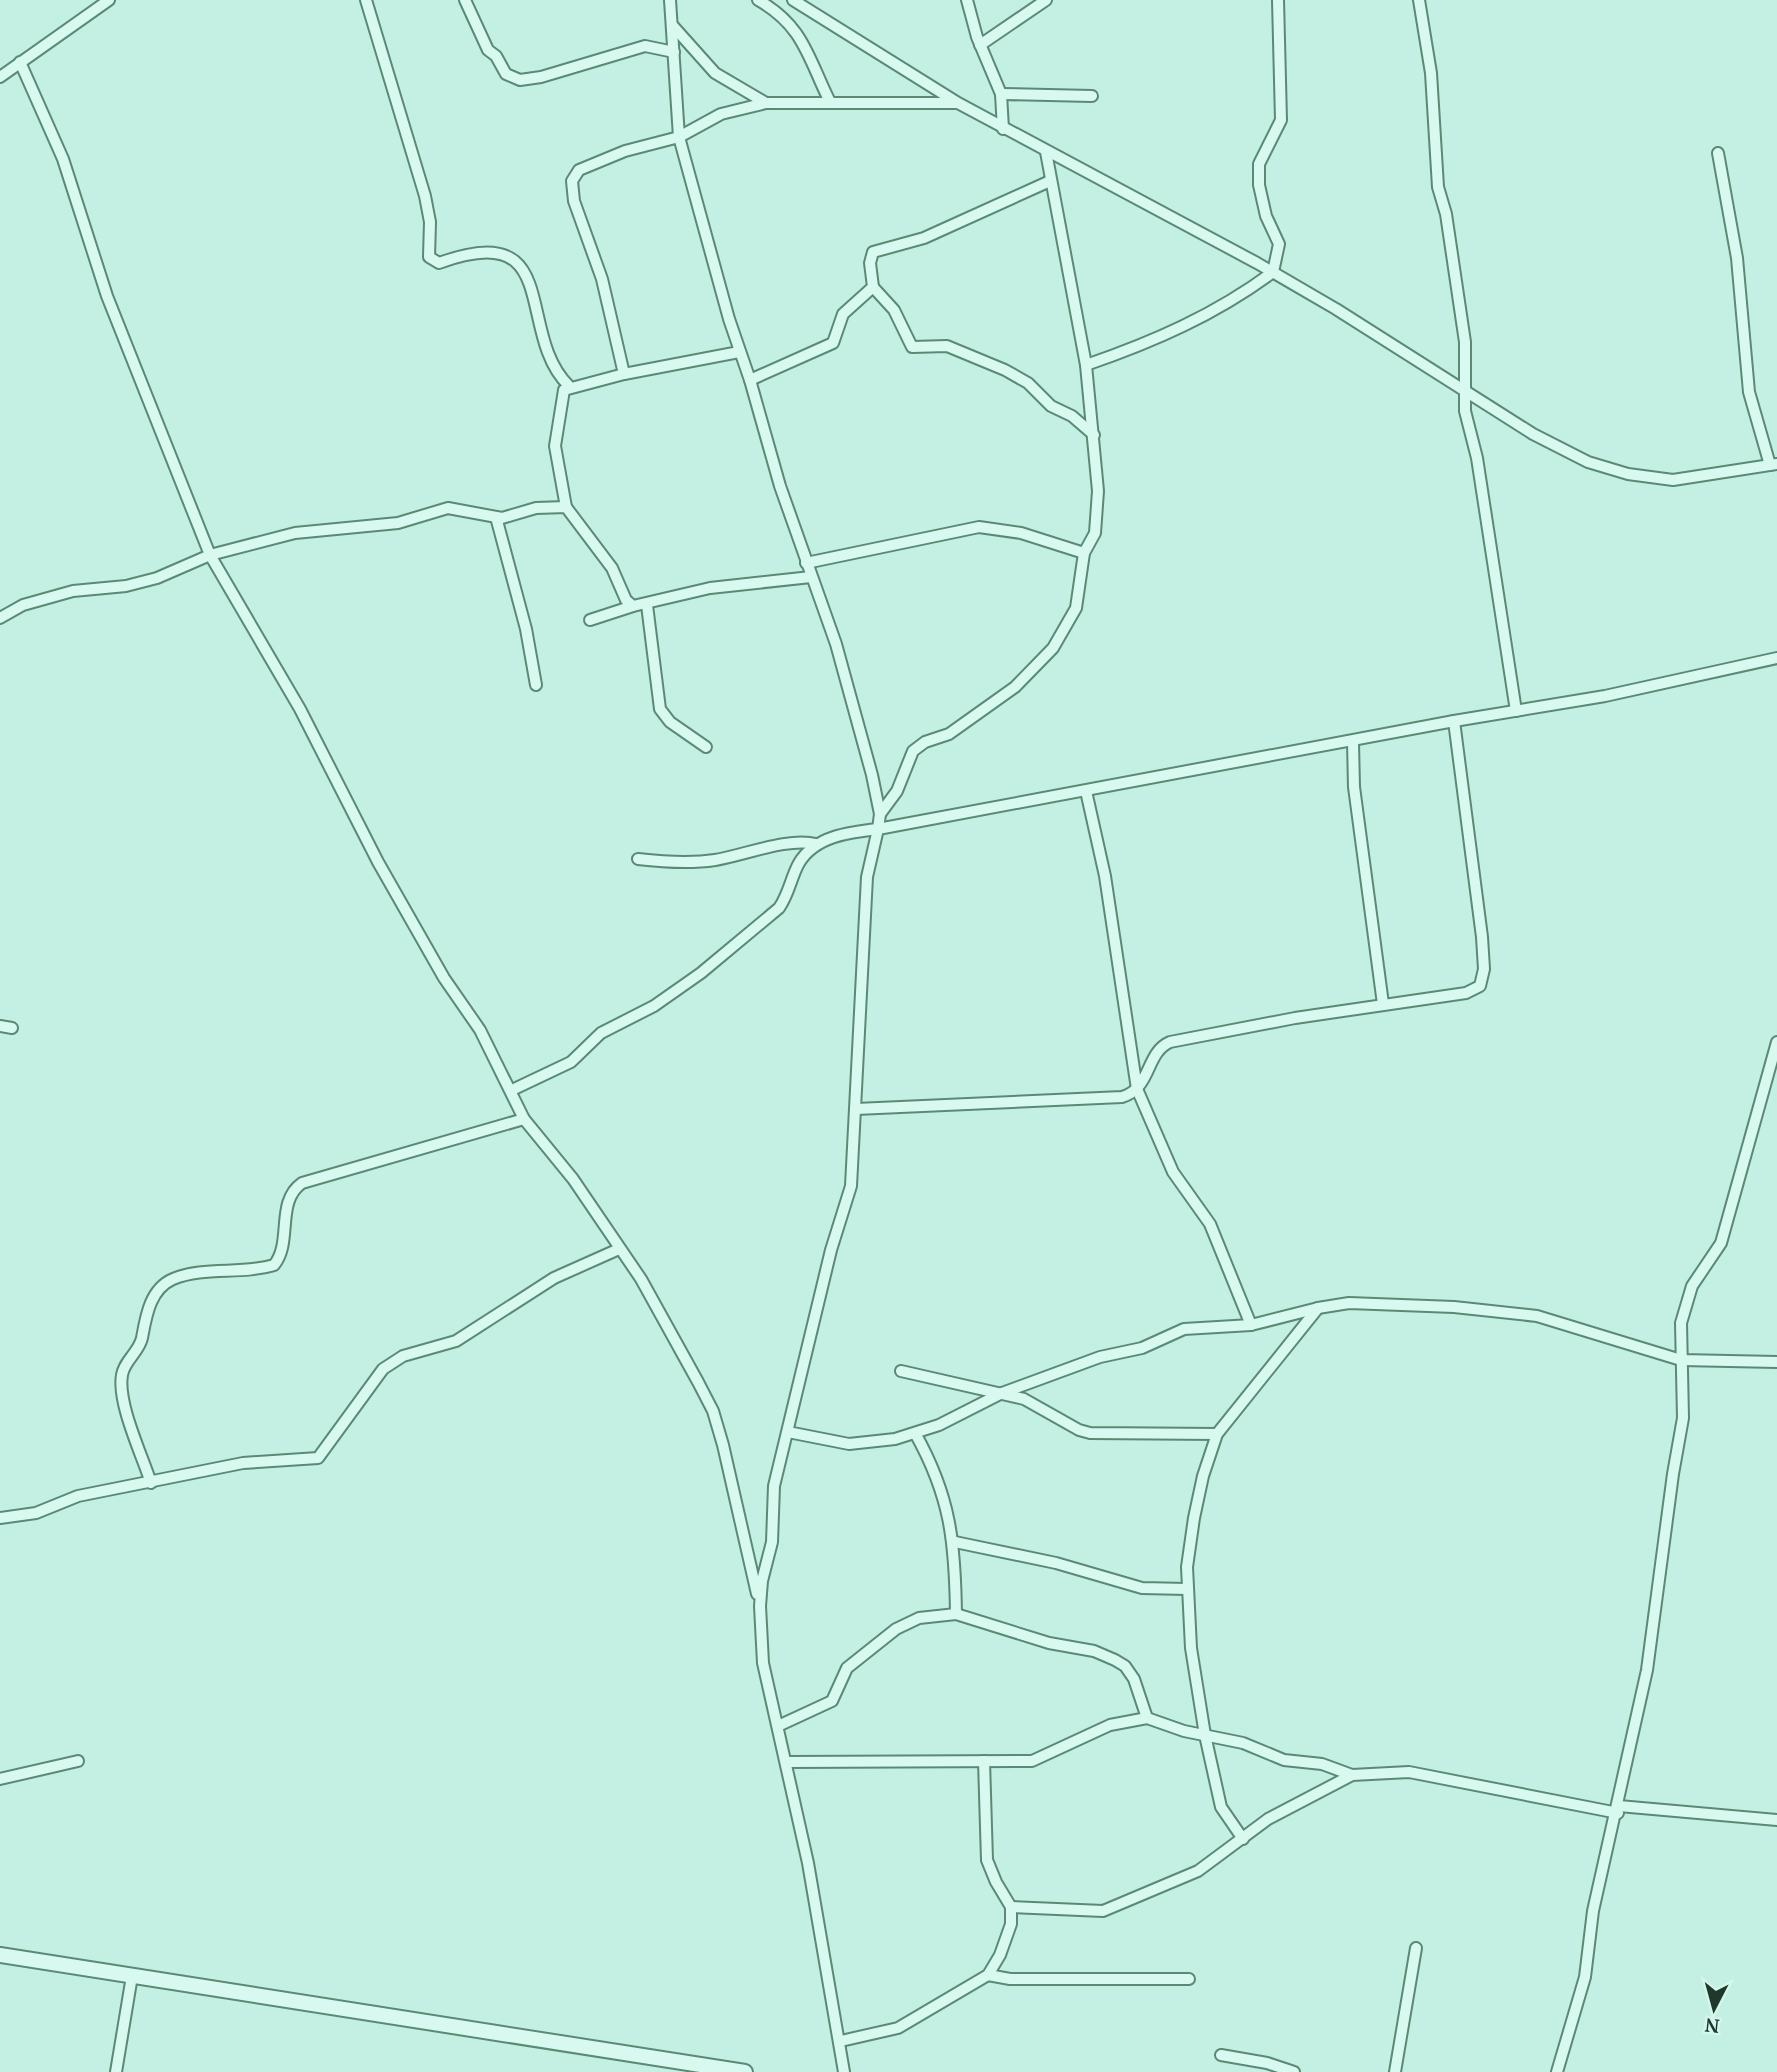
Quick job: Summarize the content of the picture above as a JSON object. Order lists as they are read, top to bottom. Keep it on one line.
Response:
{"north":"bottom"}
